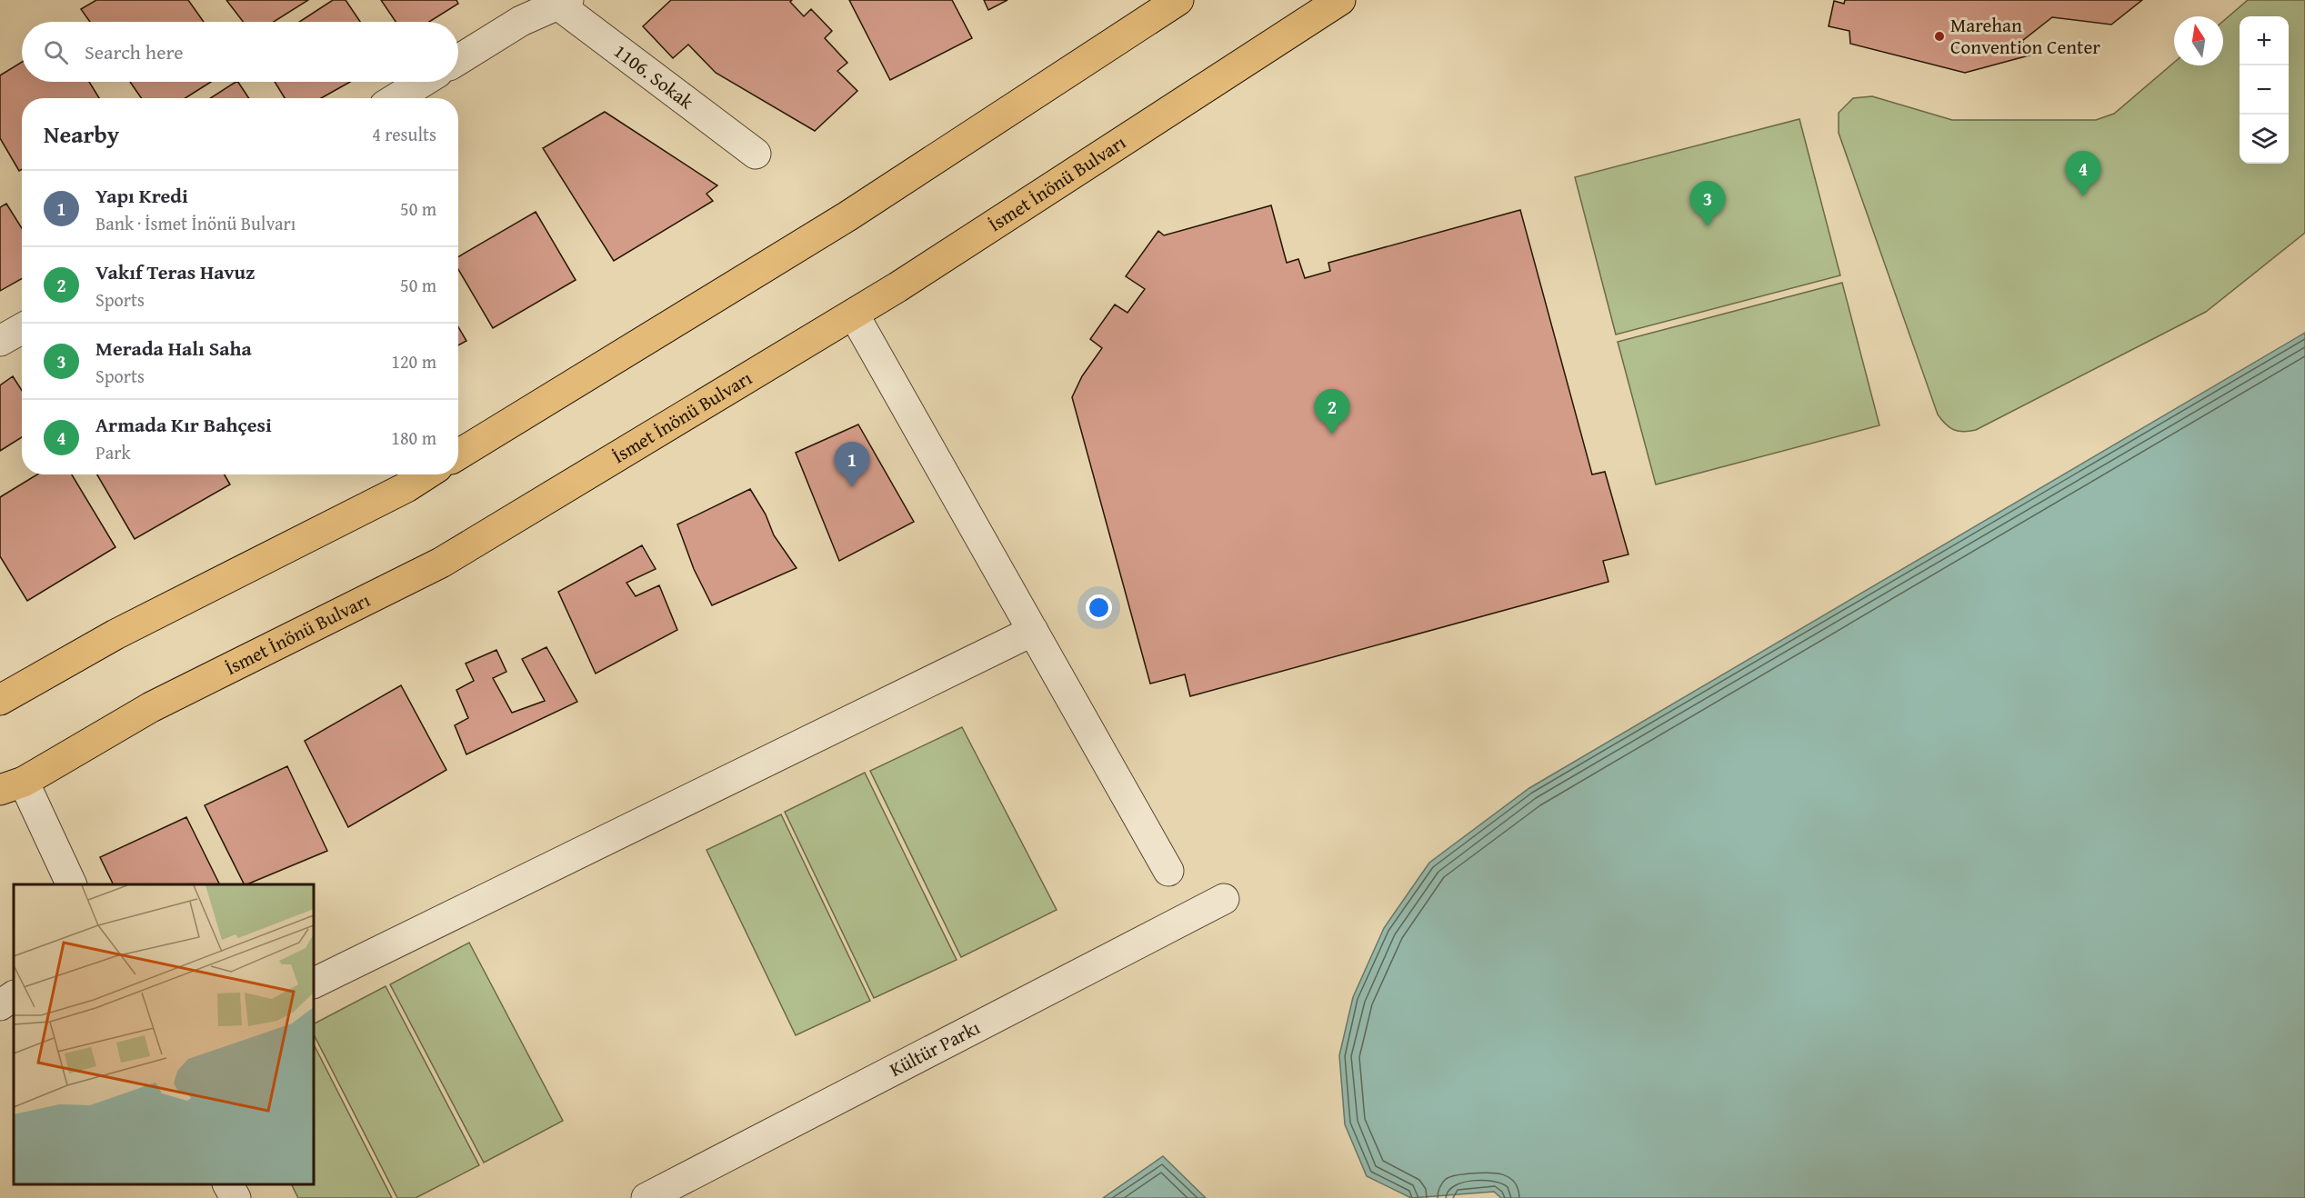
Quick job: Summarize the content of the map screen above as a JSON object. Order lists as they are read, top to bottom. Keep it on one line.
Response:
{"streets":{"main road":["İsmet İnönü Bulvarı"],"street":["1106. Sokak","Kültür Parkı"]},"places":["Marehan Convention Center"],"north":"top","page":{"map_buttons":["+","−"],"search":"Search here","heading":["Nearby","4 results"],"pins":["4","3","2","1"],"list":[{"mark":"1","name":"Yapı Kredi","note":"Bank · İsmet İnönü Bulvarı","value":"50 m"},{"mark":"2","name":"Vakıf Teras Havuz","note":"Sports","value":"50 m"},{"mark":"3","name":"Merada Halı Saha","note":"Sports","value":"120 m"},{"mark":"4","name":"Armada Kır Bahçesi","note":"Park","value":"180 m"}]}}
